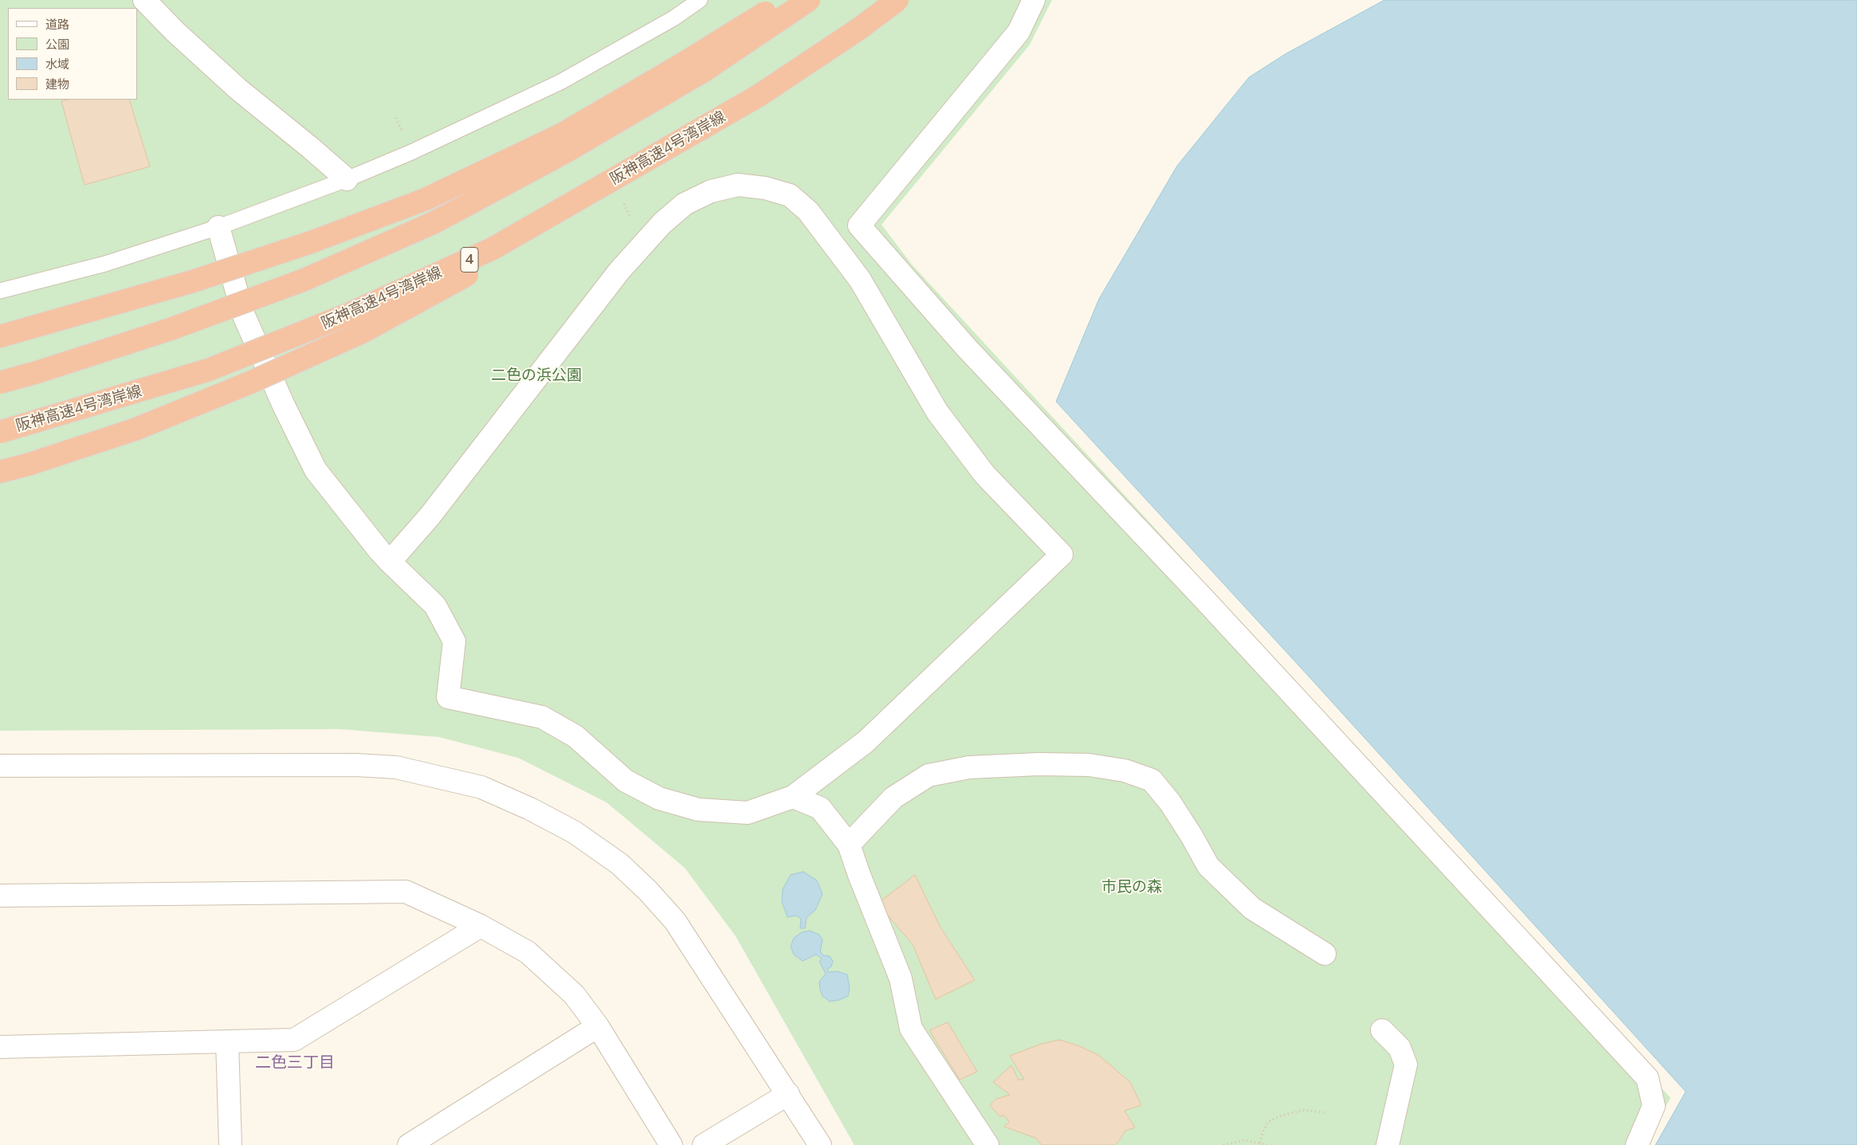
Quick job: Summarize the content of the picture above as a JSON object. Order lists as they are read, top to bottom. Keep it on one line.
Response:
{"streets":{"highway":["阪神高速4号湾岸線","4"]},"districts":["二色三丁目"],"parks":["二色の浜公園","市民の森"],"legend":["道路","公園","水域","建物"]}
